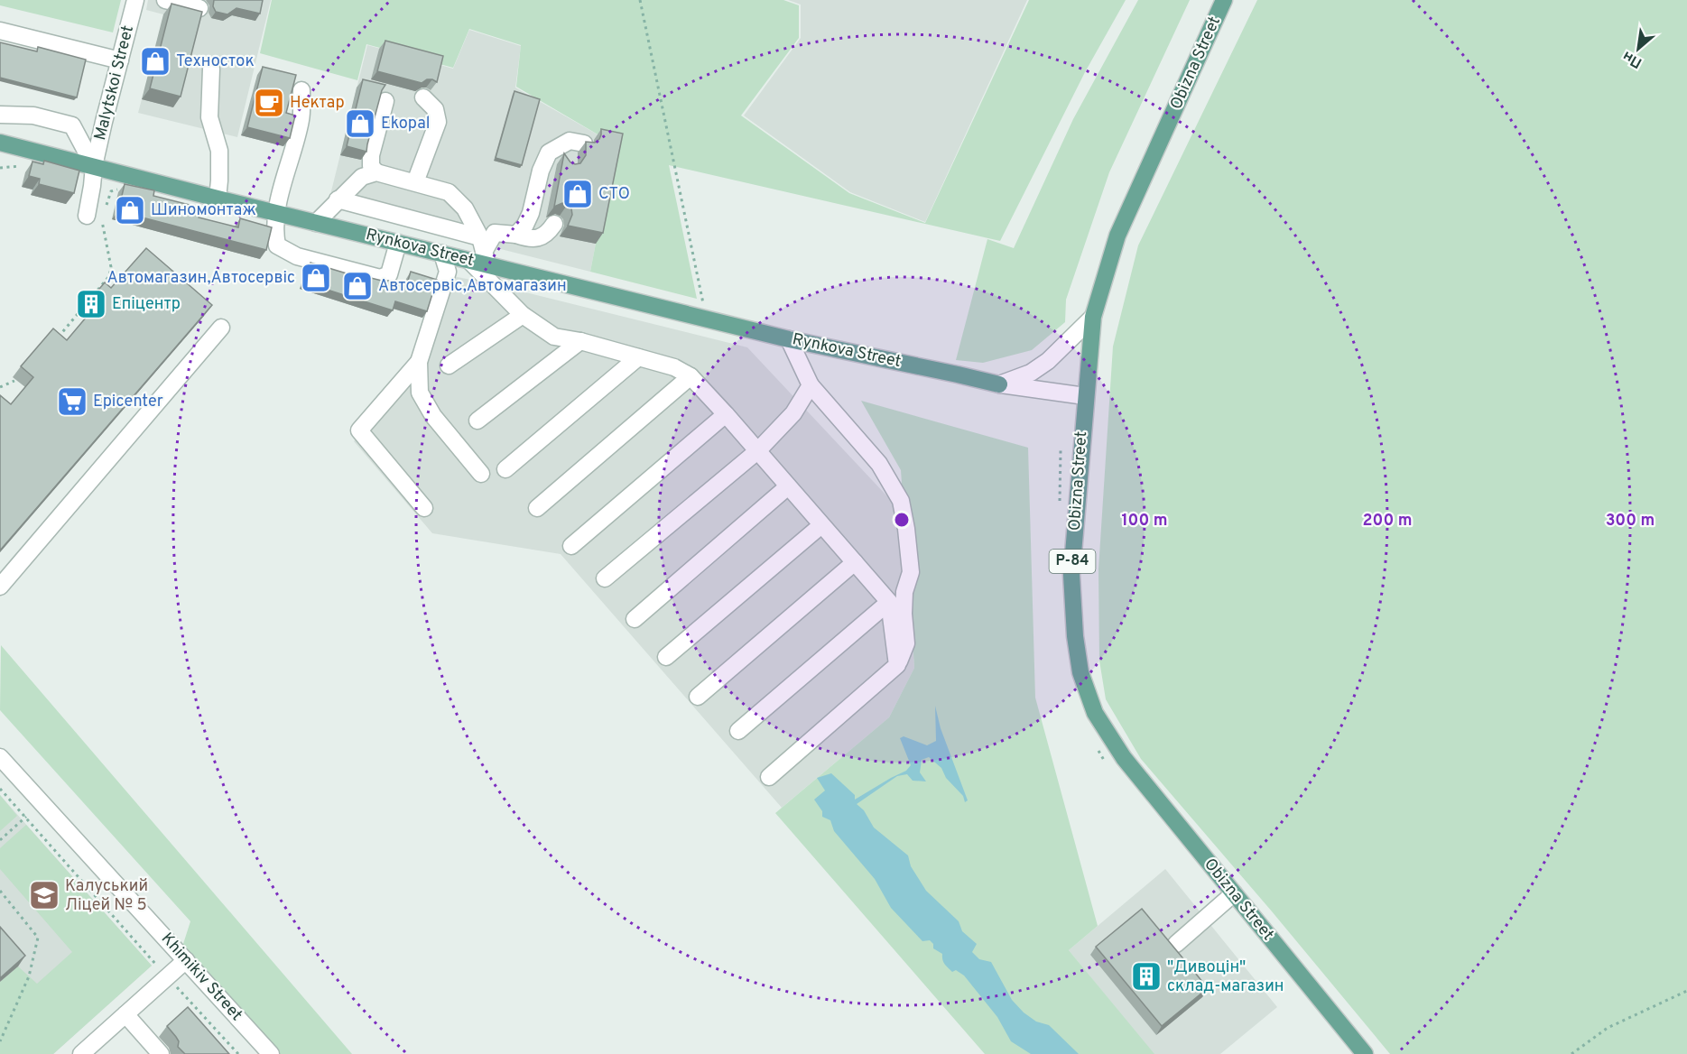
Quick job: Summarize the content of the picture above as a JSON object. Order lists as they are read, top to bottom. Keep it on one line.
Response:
{"streets":{"main road":["Obizna Street","Rynkova Street","Р-84"],"street":["Malytskoi Street","Khimikiv Street"]},"crossings":[["Obizna Street","Rynkova Street"],["Malytskoi Street","Rynkova Street"]],"places":{"shop":["Техносток","Ekopal","СТО","Шиномонтаж","Автомагазин,Автосервіс","Автосервіс,Автомагазин"],"cafe":["Нектар"],"building":["Епіцентр","\"Дивоцін\" склад-магазин"],"supermarket":["Epicenter"],"school or university":["Калуський Ліцей № 5"]},"north":"bottom left","rings":["100 m","200 m","300 m"]}
